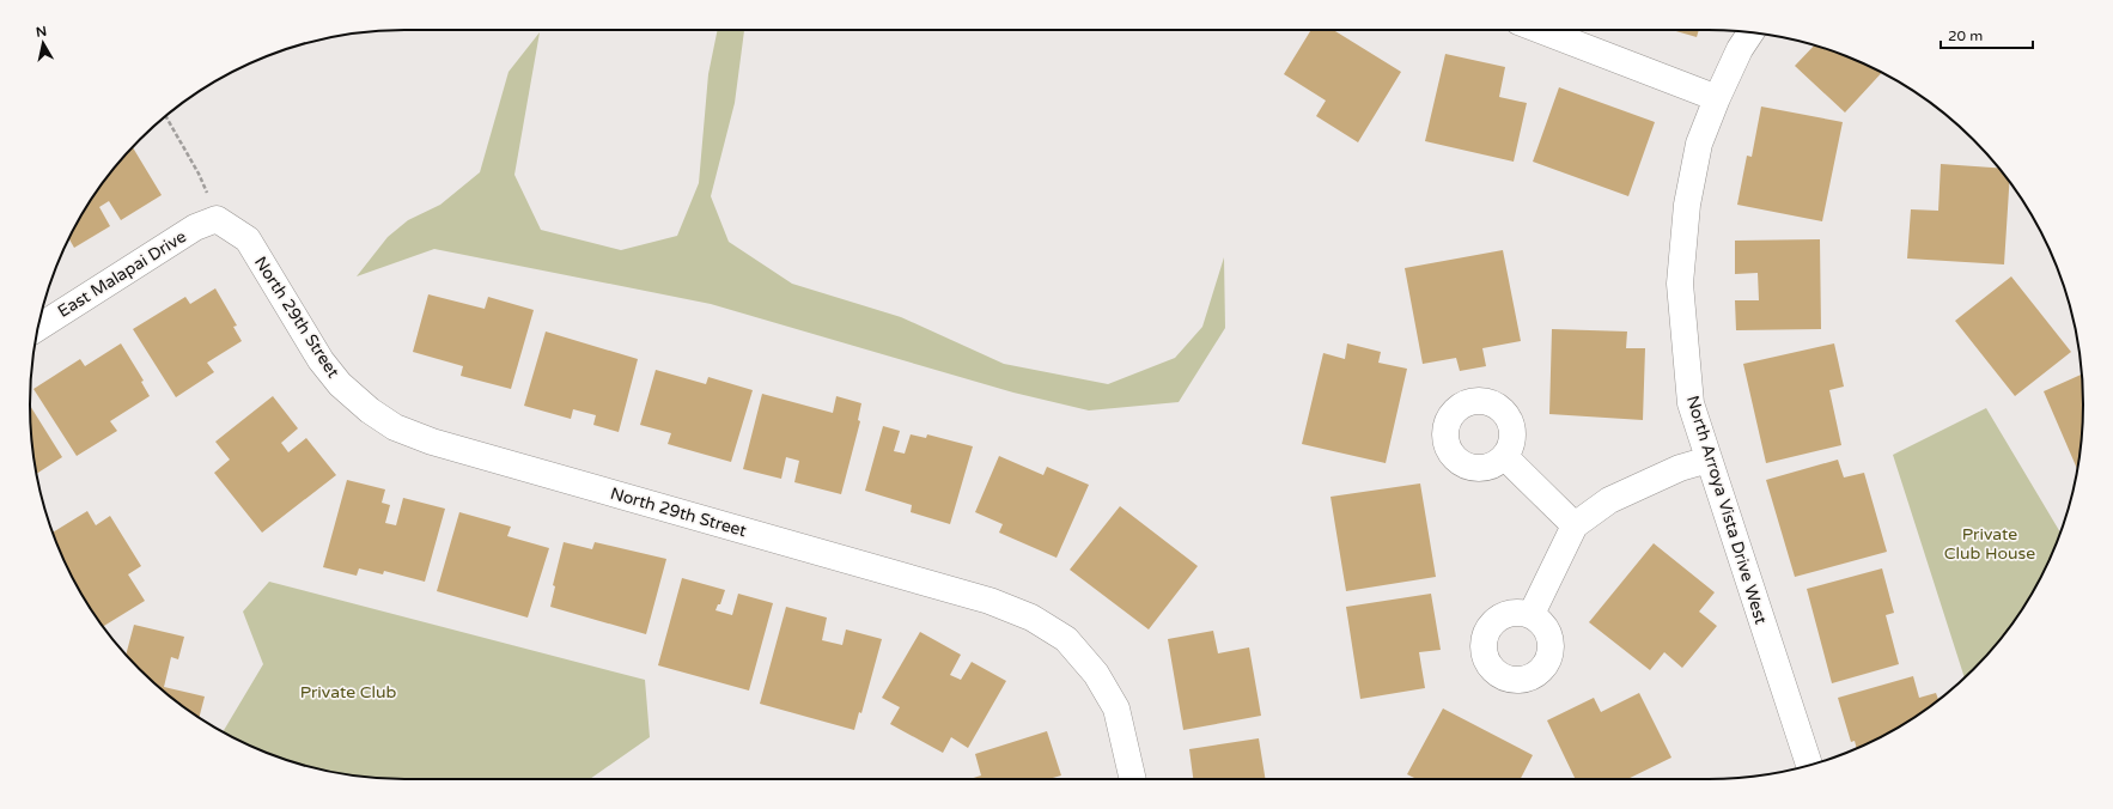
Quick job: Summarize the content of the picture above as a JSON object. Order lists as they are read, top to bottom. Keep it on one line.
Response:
{"streets":{"street":["East Malapai Drive","North 29th Street","North Arroya Vista Drive West"]},"crossings":[["East Malapai Drive","North 29th Street"]],"parks":["Private Club House","Private Club"],"scale_bar":"20 m","north":"top"}
